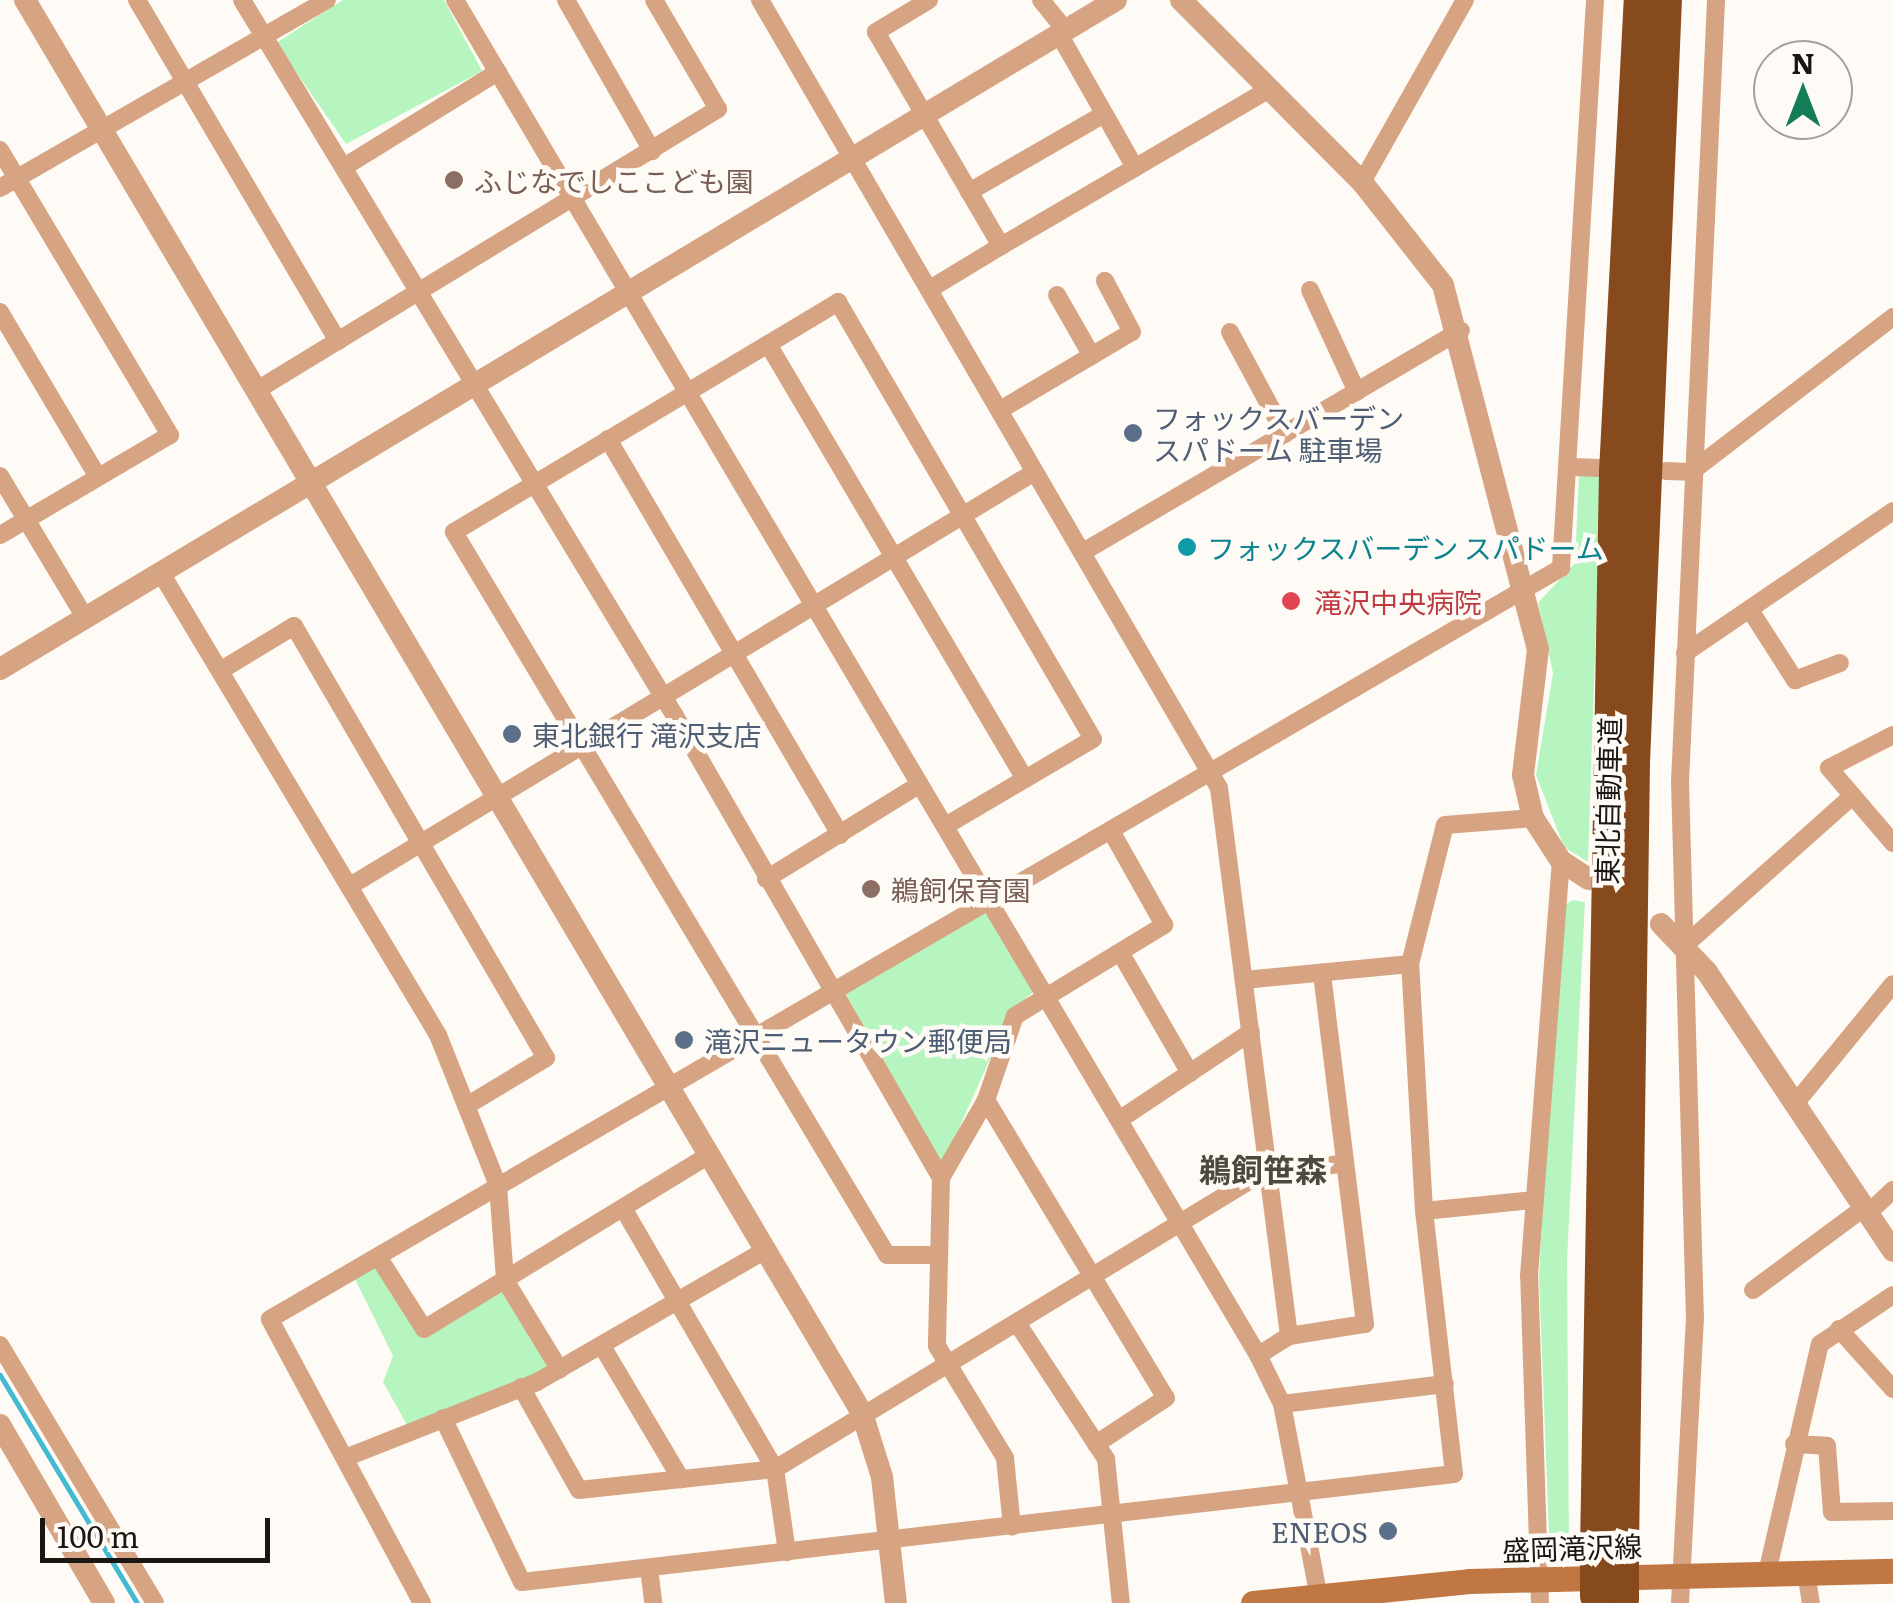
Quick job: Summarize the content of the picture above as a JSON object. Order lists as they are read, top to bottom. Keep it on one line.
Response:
{"streets":{"highway":["東北自動車道"],"main road":["盛岡滝沢線"]},"districts":["鵜飼笹森"],"places":["ふじなでしここども園","フォックスバーデン スパドーム 駐車場","フォックスバーデン スパドーム","滝沢中央病院","東北銀行 滝沢支店","鵜飼保育園","滝沢ニュータウン郵便局","ENEOS"],"scale_bar":"100 m","north":"top"}
